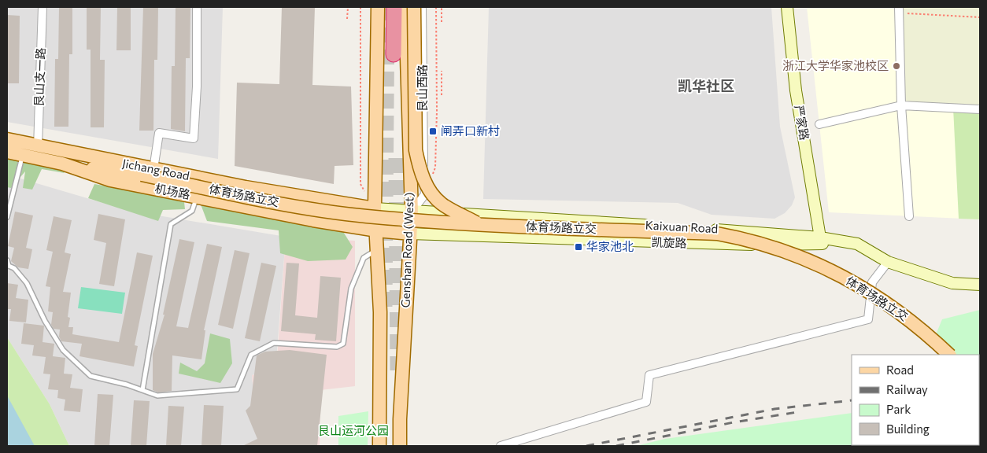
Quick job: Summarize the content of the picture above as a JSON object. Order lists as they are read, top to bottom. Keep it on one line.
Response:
{"streets":{"main road":["严家路","Jichang Road","机场路","体育场路立交","Kaixuan Road","凯旋路","Genshan Road (West)"],"street":["艮山支一路","艮山西路"]},"crossings":[["艮山支一路","体育场路立交"],["艮山西路","Kaixuan Road"],["艮山西路","Genshan Road (West)"],["严家路","Kaixuan Road"],["Jichang Road","体育场路立交"],["Jichang Road","Kaixuan Road"],["机场路","体育场路立交"],["机场路","凯旋路"],["机场路","Genshan Road (West)"],["Kaixuan Road","凯旋路"],["Kaixuan Road","Genshan Road (West)"],["凯旋路","Genshan Road (West)"]],"districts":["凯华社区"],"parks":["艮山运河公园"],"places":{"other":["浙江大学华家池校区"],"transit":["闸弄口新村","华家池北"]},"legend":["Road","Railway","Park","Building"]}
